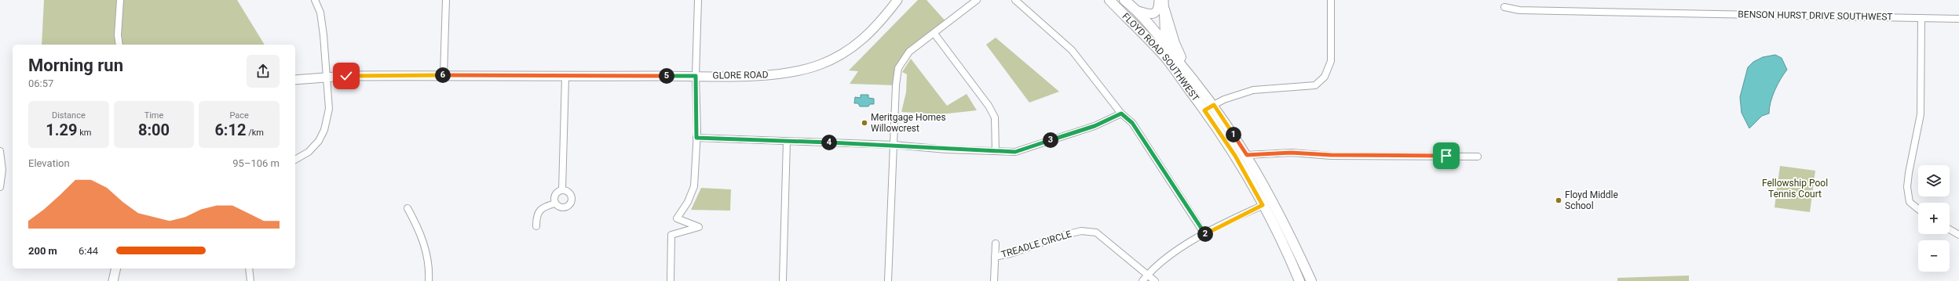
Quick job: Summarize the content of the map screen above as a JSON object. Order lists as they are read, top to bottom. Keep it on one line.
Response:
{"streets":{"main road":["FLOYD ROAD SOUTHWEST"],"street":["BENSON HURST DRIVE SOUTHWEST","GLORE ROAD","TREADLE CIRCLE"]},"parks":["Fellowship Pool Tennis Court"],"places":["Meritgage Homes Willowcrest","Floyd Middle School"],"page":{"heading":["Morning run","06:57"],"pins":["6","5","1","3","4","2"],"stats":[["Distance","1.29 km"],["Time","8:00"],["Pace","6:12 /km"]],"chart":["Elevation","95–106 m"],"map_buttons":["+","−"],"list":[{"name":"200 m","note":"6:44"}]}}
